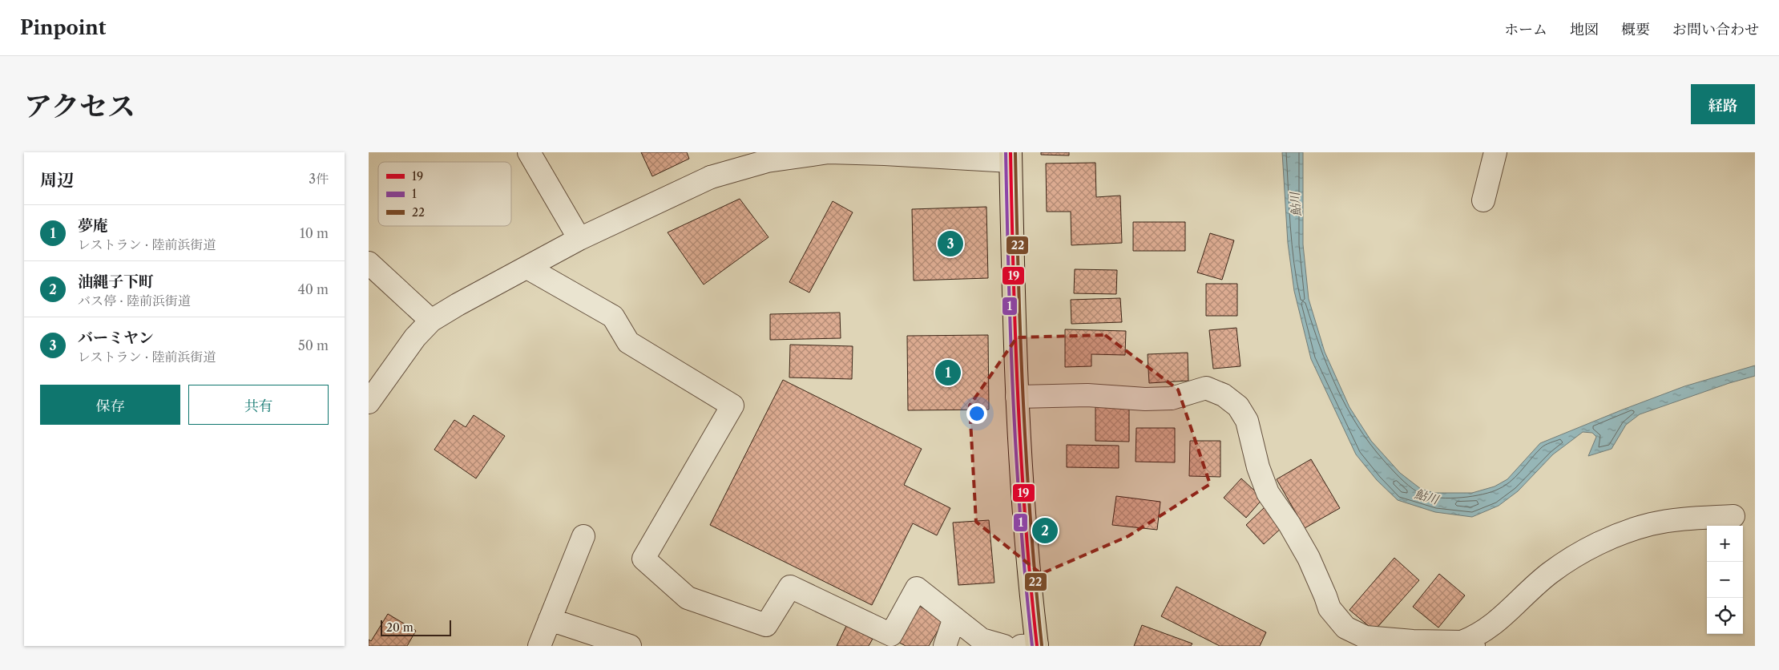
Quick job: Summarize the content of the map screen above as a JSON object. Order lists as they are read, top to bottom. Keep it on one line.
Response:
{"water":["鮎川"],"lines":["transit line 19","transit line 1","transit line 22"],"legend":["19","1","22"],"scale_bar":"20 m","page":{"header":"Pinpoint","nav":["ホーム","地図","概要","お問い合わせ"],"title":"アクセス","buttons":["経路",["保存","共有"]],"heading":["周辺","3件"],"list":[{"mark":"1","name":"夢庵","note":"レストラン · 陸前浜街道","value":"10 m"},{"mark":"2","name":"油縄子下町","note":"バス停 · 陸前浜街道","value":"40 m"},{"mark":"3","name":"バーミヤン","note":"レストラン · 陸前浜街道","value":"50 m"}],"pins":["3","1","2"],"map_buttons":["+","−"],"scale":"20 m"}}
